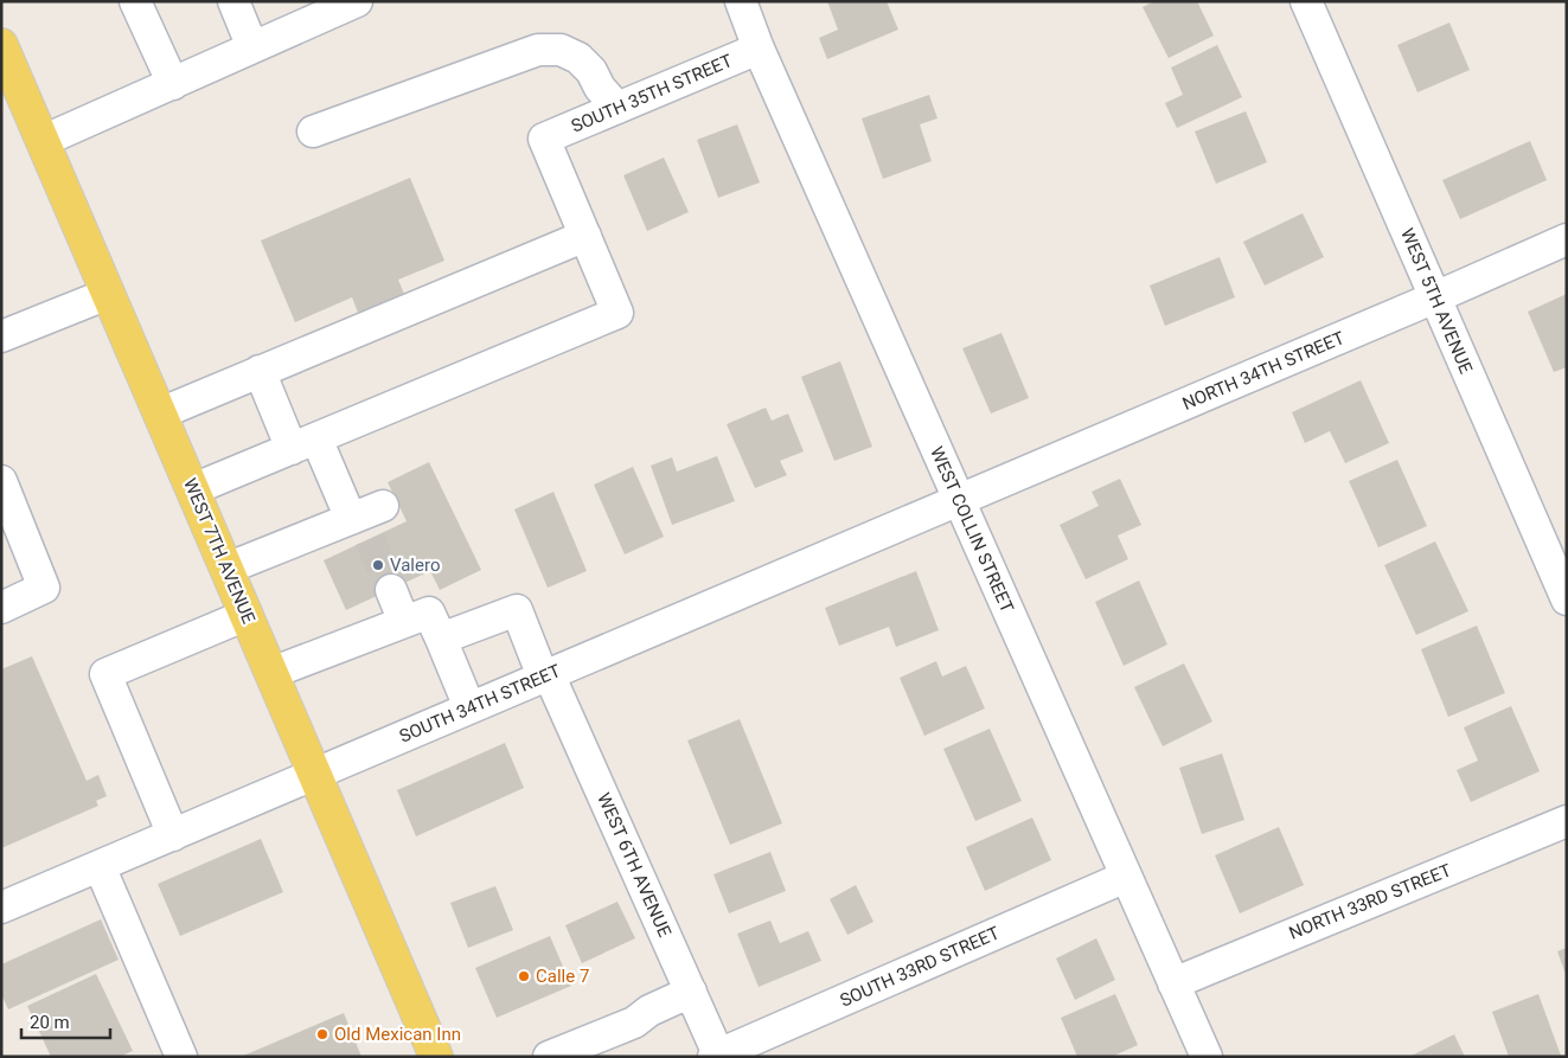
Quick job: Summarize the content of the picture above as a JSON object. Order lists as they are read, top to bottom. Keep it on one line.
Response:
{"streets":{"main road":["WEST 7TH AVENUE"],"street":["SOUTH 35TH STREET","WEST 5TH AVENUE","NORTH 34TH STREET","WEST COLLIN STREET","SOUTH 34TH STREET","WEST 6TH AVENUE","NORTH 33RD STREET","SOUTH 33RD STREET"]},"crossings":[["SOUTH 35TH STREET","WEST COLLIN STREET"],["WEST 5TH AVENUE","NORTH 34TH STREET"],["NORTH 34TH STREET","WEST COLLIN STREET"],["NORTH 34TH STREET","SOUTH 34TH STREET"],["WEST COLLIN STREET","SOUTH 34TH STREET"],["WEST COLLIN STREET","NORTH 33RD STREET"],["WEST COLLIN STREET","SOUTH 33RD STREET"],["WEST 7TH AVENUE","SOUTH 34TH STREET"],["SOUTH 34TH STREET","WEST 6TH AVENUE"],["WEST 6TH AVENUE","SOUTH 33RD STREET"]],"places":["Valero","Calle 7","Old Mexican Inn"],"scale_bar":"20 m"}
